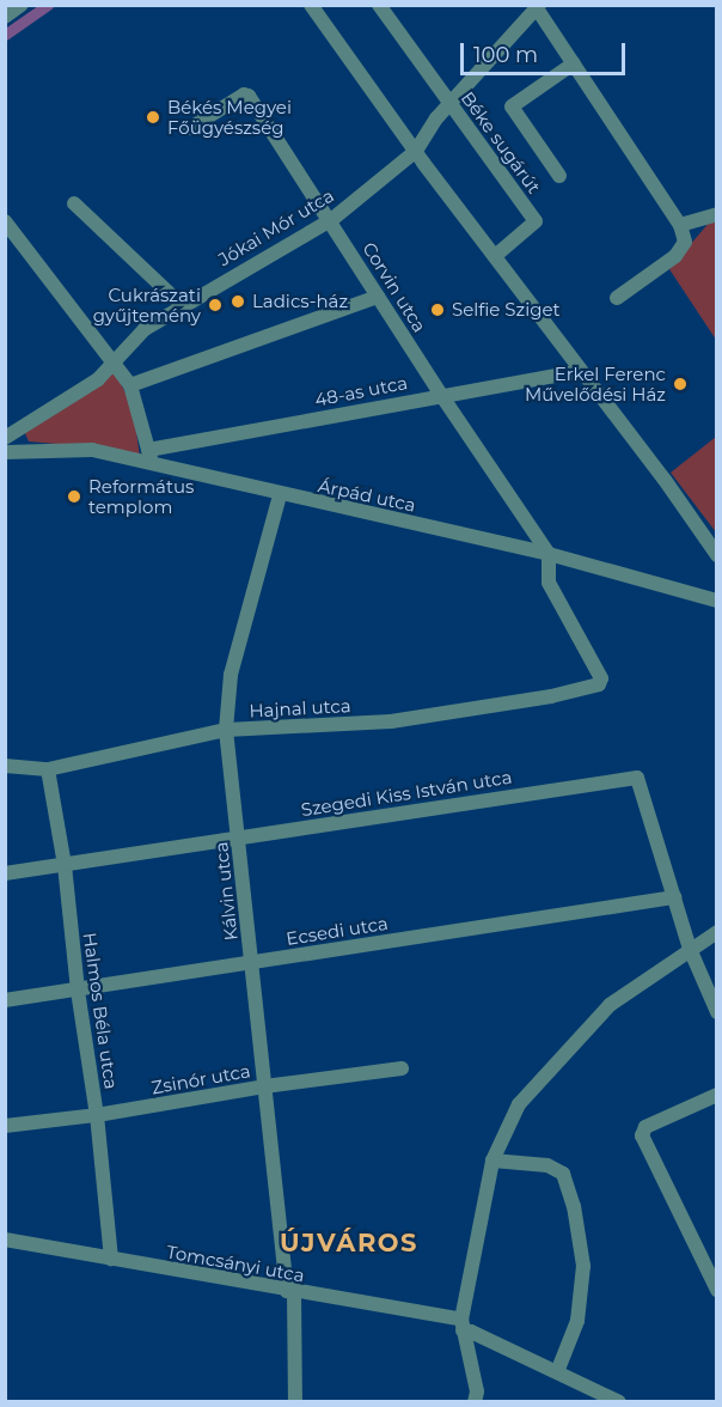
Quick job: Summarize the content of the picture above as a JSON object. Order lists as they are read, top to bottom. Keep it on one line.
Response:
{"streets":{"street":["Béke sugárút","Jókai Mór utca","Corvin utca","48-as utca","Árpád utca","Hajnal utca","Szegedi Kiss István utca","Kálvin utca","Ecsedi utca","Halmos Béla utca","Zsinór utca","Tomcsányi utca"]},"crossings":[["Béke sugárút","Jókai Mór utca"],["Jókai Mór utca","Corvin utca"],["Corvin utca","48-as utca"],["Corvin utca","Árpád utca"],["Corvin utca","Hajnal utca"],["Árpád utca","Hajnal utca"],["Árpád utca","Kálvin utca"],["Hajnal utca","Kálvin utca"],["Hajnal utca","Halmos Béla utca"],["Szegedi Kiss István utca","Kálvin utca"],["Szegedi Kiss István utca","Ecsedi utca"],["Szegedi Kiss István utca","Halmos Béla utca"],["Kálvin utca","Ecsedi utca"],["Kálvin utca","Zsinór utca"],["Kálvin utca","Tomcsányi utca"],["Ecsedi utca","Halmos Béla utca"],["Halmos Béla utca","Zsinór utca"],["Halmos Béla utca","Tomcsányi utca"]],"districts":["ÚJVÁROS"],"places":["Békés Megyei Főügyészség","Ladics-ház","Cukrászati gyűjtemény","Selfie Sziget","Erkel Ferenc Művelődési Ház","Református templom"],"scale_bar":"100 m"}
